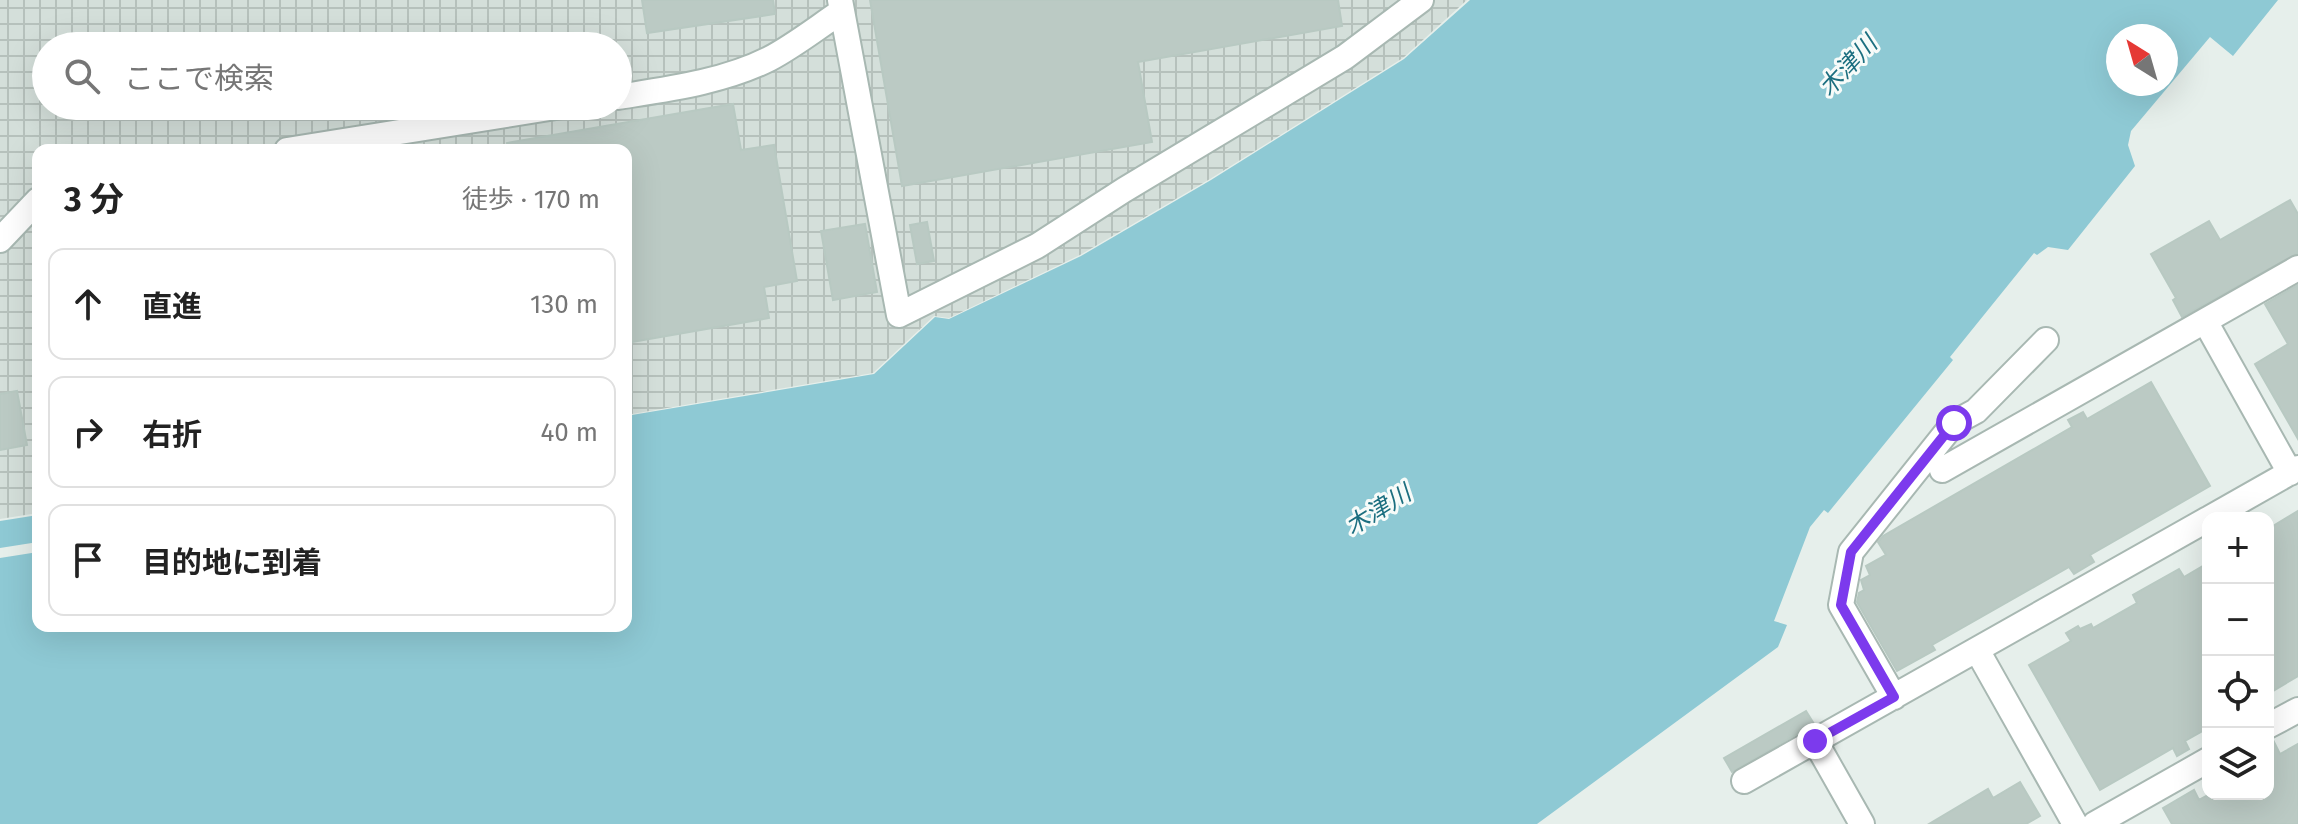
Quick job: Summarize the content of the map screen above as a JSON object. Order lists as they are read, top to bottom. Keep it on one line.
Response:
{"water":["木津川"],"north":"top left","page":{"search":"ここで検索","heading":["3 分","徒歩 · 170 m"],"list":[["直進","130 m"],["右折","40 m"],"目的地に到着"],"map_buttons":["+","−"]}}
